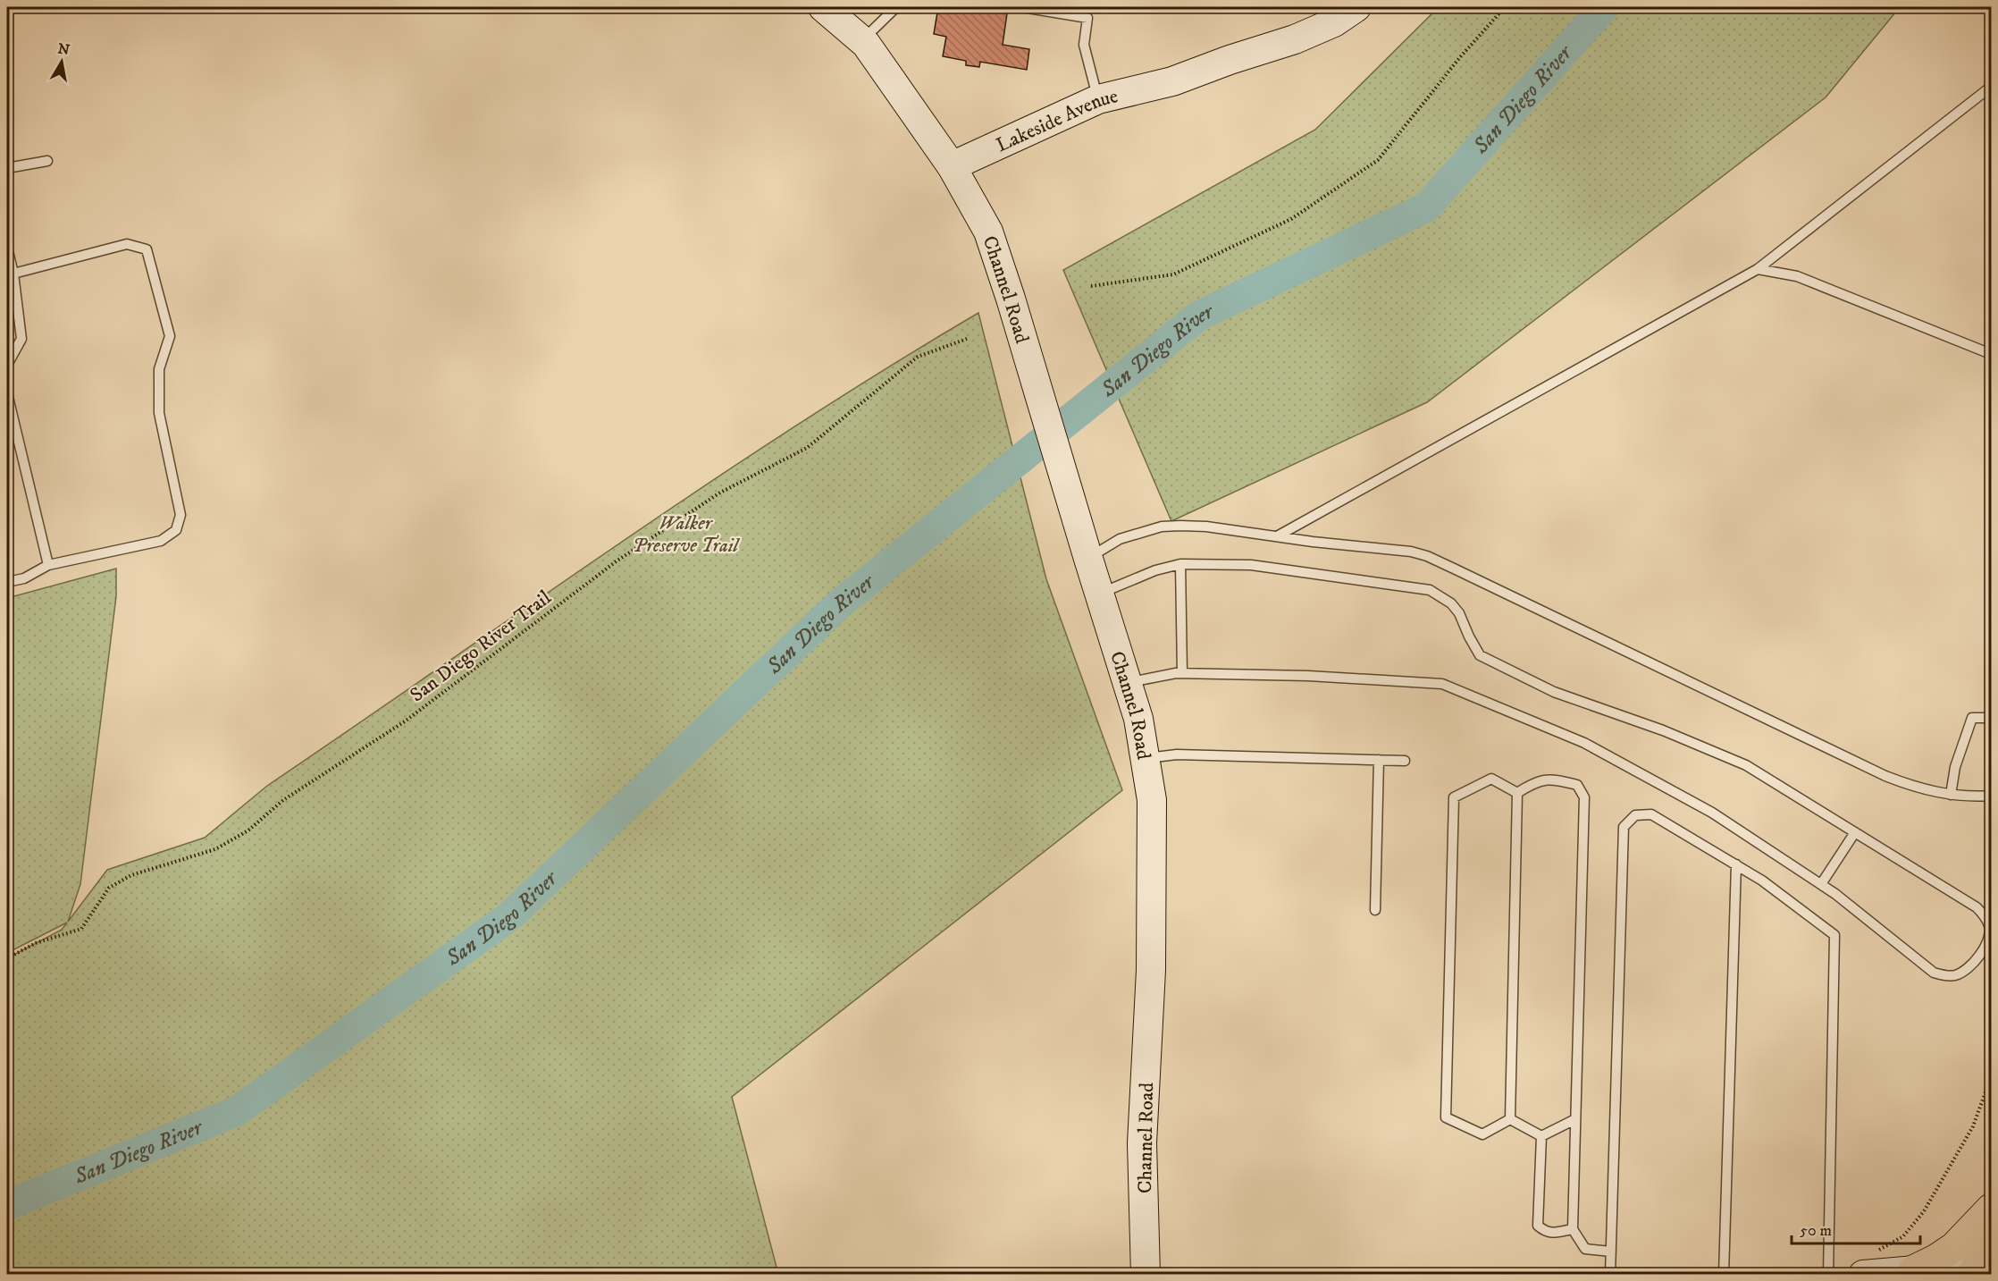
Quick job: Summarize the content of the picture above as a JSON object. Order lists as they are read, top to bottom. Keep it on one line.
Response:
{"streets":{"main road":["Lakeside Avenue","Channel Road"],"path":["San Diego River Trail"]},"crossings":[["Lakeside Avenue","Channel Road"]],"water":["San Diego River"],"parks":["Walker Preserve Trail"],"scale_bar":"50 m","north":"top"}
